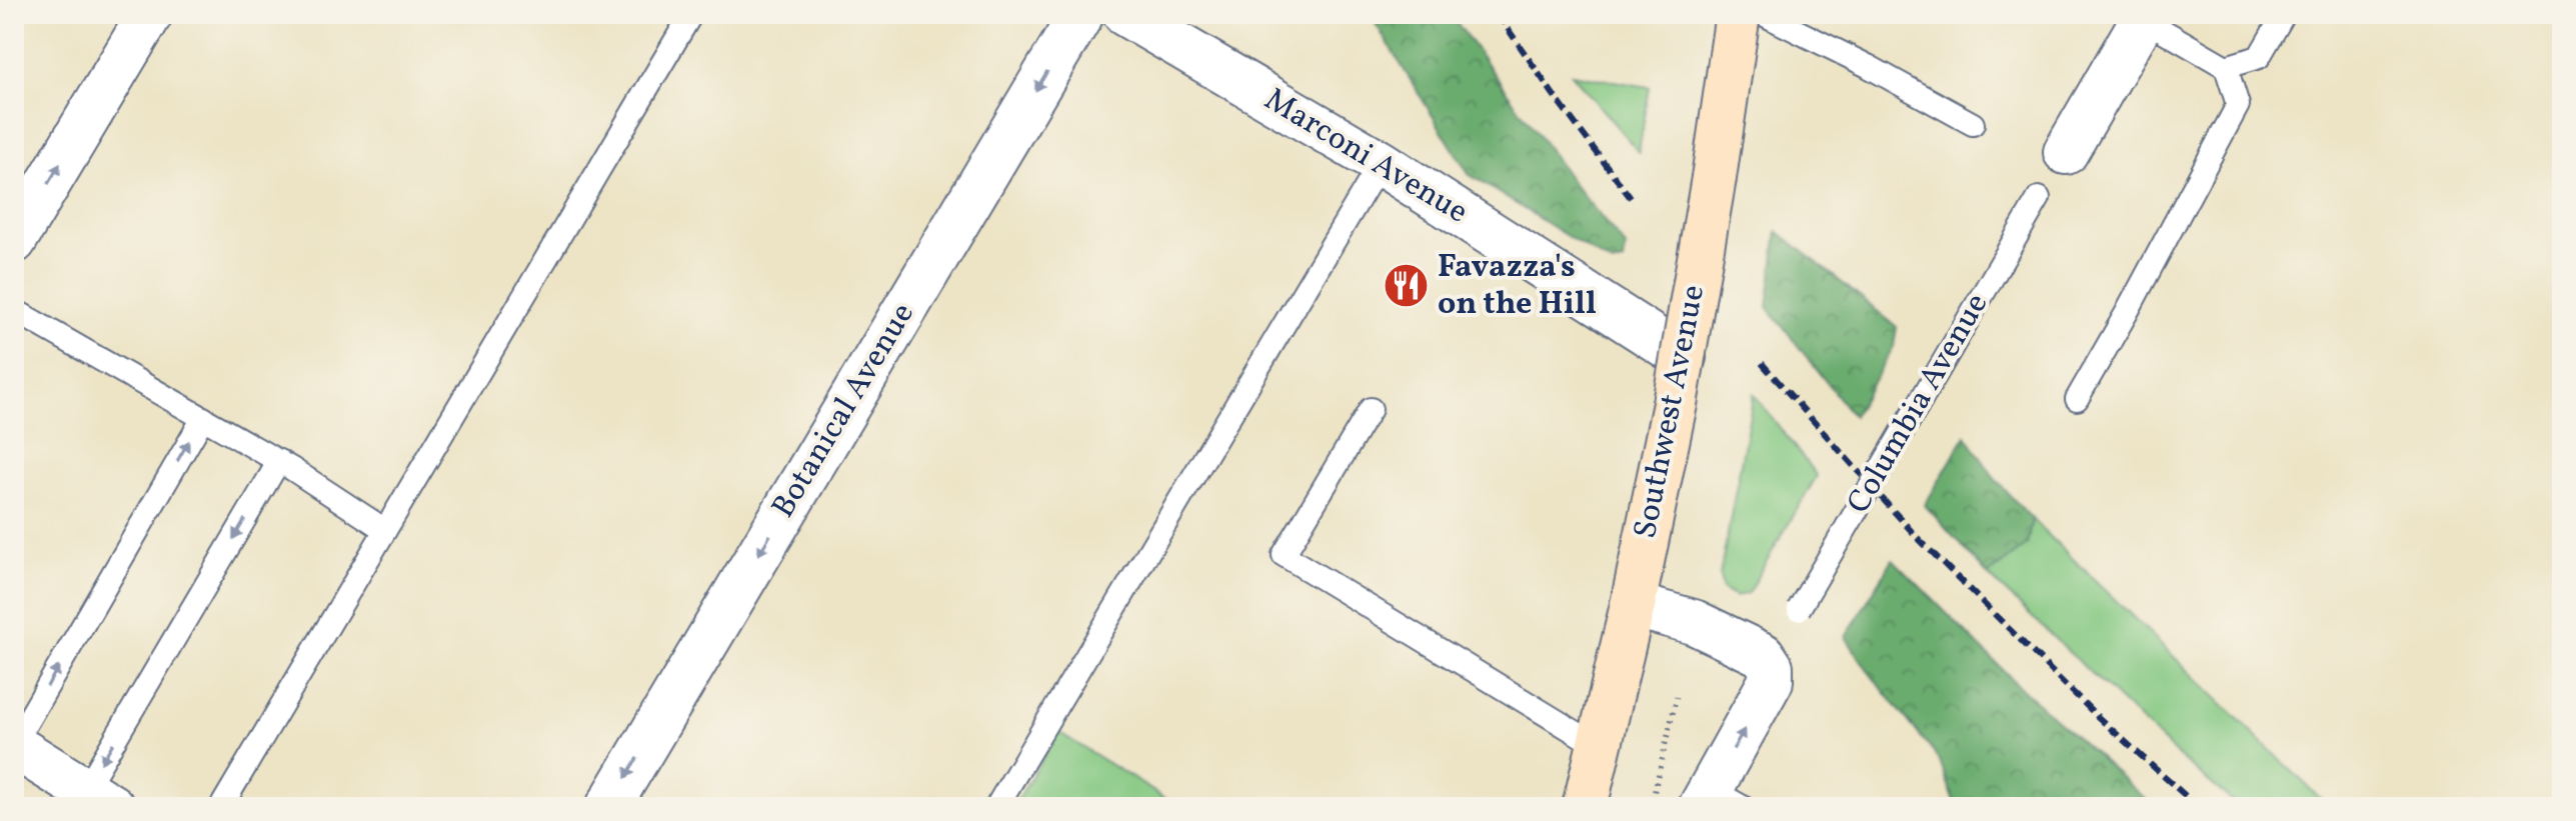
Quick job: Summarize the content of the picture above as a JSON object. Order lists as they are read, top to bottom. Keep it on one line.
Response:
{"streets":{"street":["Marconi Avenue","Botanical Avenue","Southwest Avenue"],"lane":["Columbia Avenue"]},"crossings":[["Marconi Avenue","Southwest Avenue"]],"one_way":["Botanical Avenue"],"places":{"restaurant":["Favazza's on the Hill"]}}
